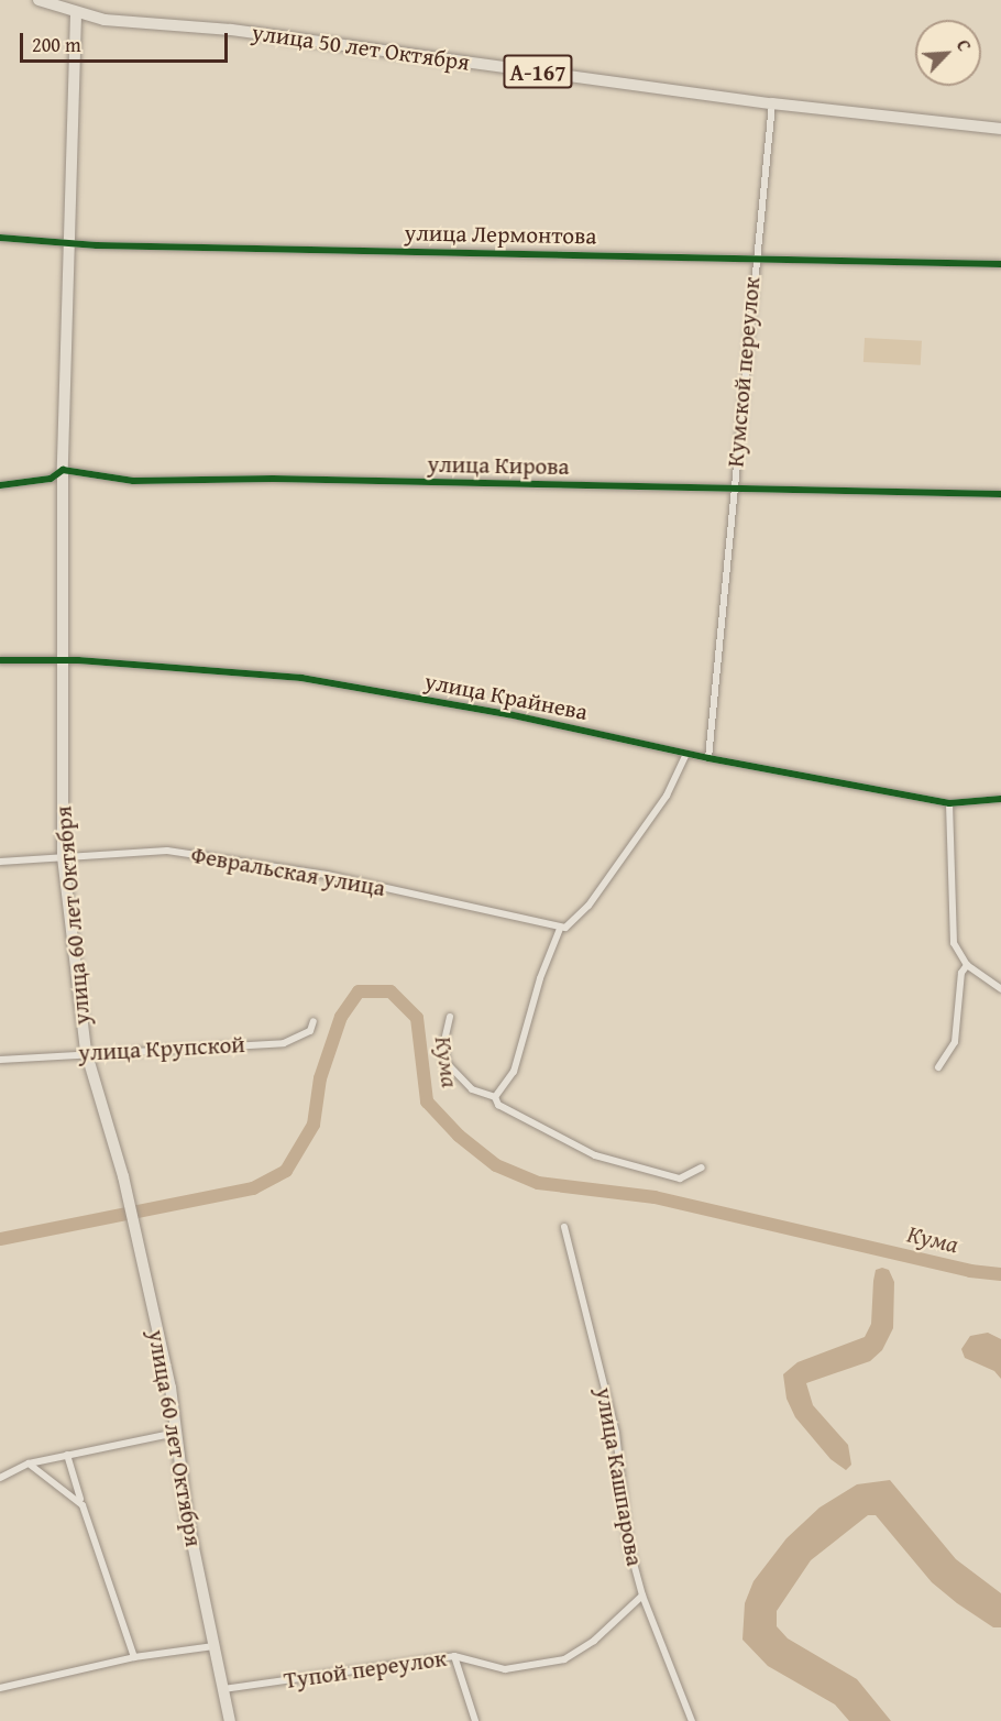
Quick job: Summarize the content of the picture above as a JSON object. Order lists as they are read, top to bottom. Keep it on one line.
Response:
{"streets":{"main road":["улица 50 лет Октября","А-167","улица 60 лет Октября"],"street":["улица Лермонтова","Кумской переулок","улица Кирова","улица Крайнева","Февральская улица","улица Крупской","улица Кашпарова","Тупой переулок"]},"crossings":[["улица 50 лет Октября","Кумской переулок"],["улица 50 лет Октября","улица 60 лет Октября"],["улица Лермонтова","Кумской переулок"],["улица Лермонтова","улица 60 лет Октября"],["Кумской переулок","улица Кирова"],["Кумской переулок","улица Крайнева"],["улица Кирова","улица 60 лет Октября"],["улица Крайнева","Февральская улица"],["улица Крайнева","улица 60 лет Октября"],["Февральская улица","улица 60 лет Октября"],["улица 60 лет Октября","улица Крупской"],["улица 60 лет Октября","Тупой переулок"],["улица Кашпарова","Тупой переулок"]],"water":["Кума"],"scale_bar":"200 m","north":"top right"}
